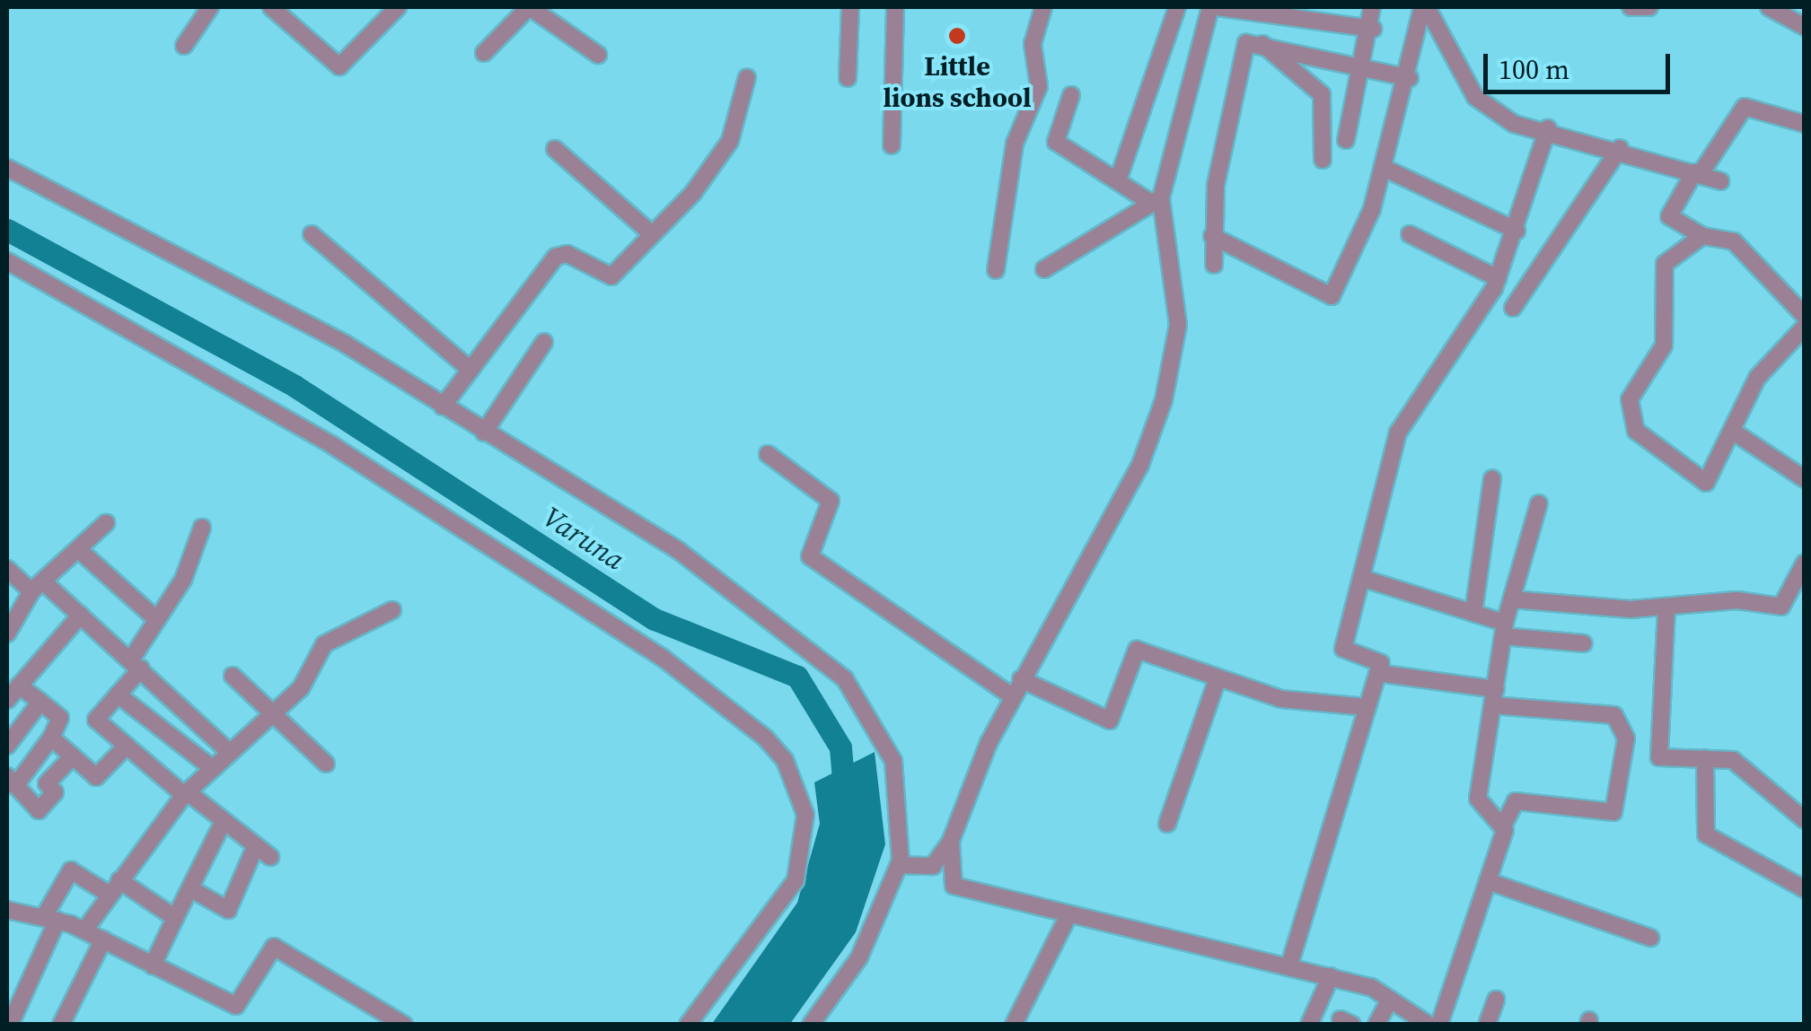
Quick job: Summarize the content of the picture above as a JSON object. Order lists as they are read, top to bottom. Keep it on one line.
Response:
{"water":["Varuna"],"places":["Little lions school"],"scale_bar":"100 m"}
